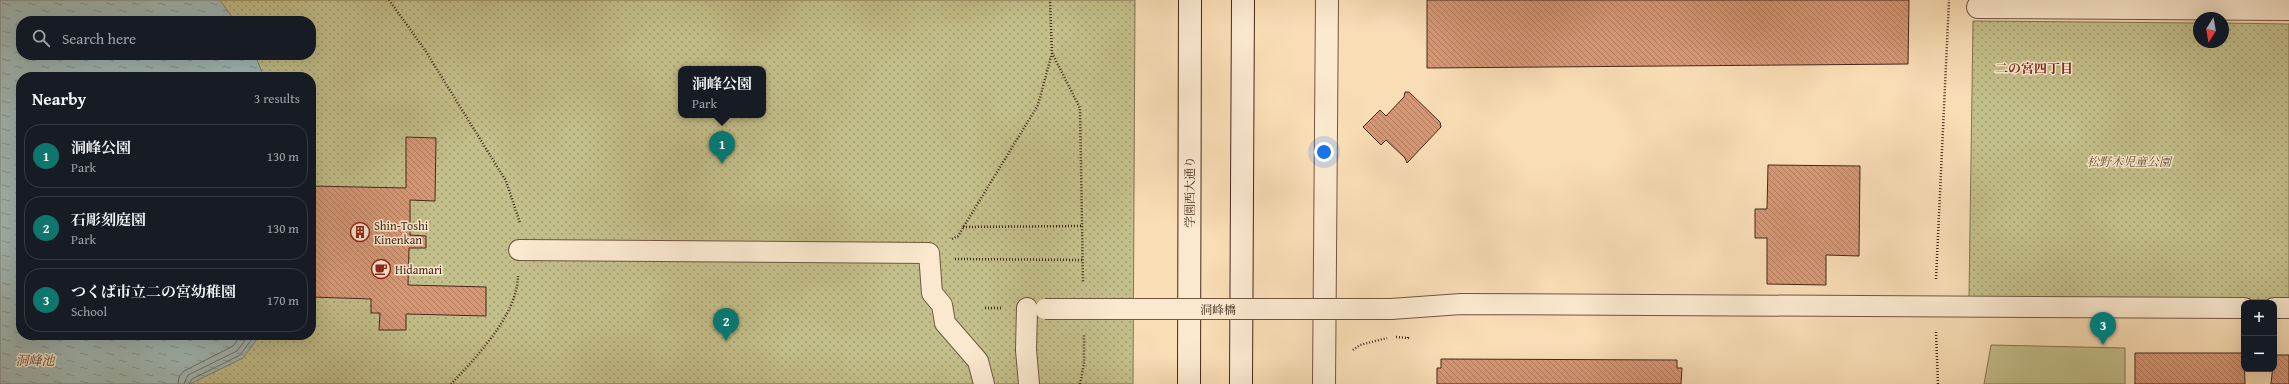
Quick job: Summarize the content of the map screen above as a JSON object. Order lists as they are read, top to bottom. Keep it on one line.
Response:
{"streets":{"main road":["学園西大通り"],"street":["洞峰橋"]},"districts":["二の宮四丁目"],"water":["洞峰池"],"parks":["松野木児童公園"],"places":{"building":["Shin-Toshi Kinenkan"],"cafe":["Hidamari"]},"north":"bottom","page":{"search":"Search here","popup":["洞峰公園","Park"],"heading":["Nearby","3 results"],"list":[{"mark":"1","name":"洞峰公園","note":"Park","value":"130 m"},{"mark":"2","name":"石彫刻庭園","note":"Park","value":"130 m"},{"mark":"3","name":"つくば市立二の宮幼稚園","note":"School","value":"170 m"}],"pins":["1","2","3"],"map_buttons":["+","−"]}}
